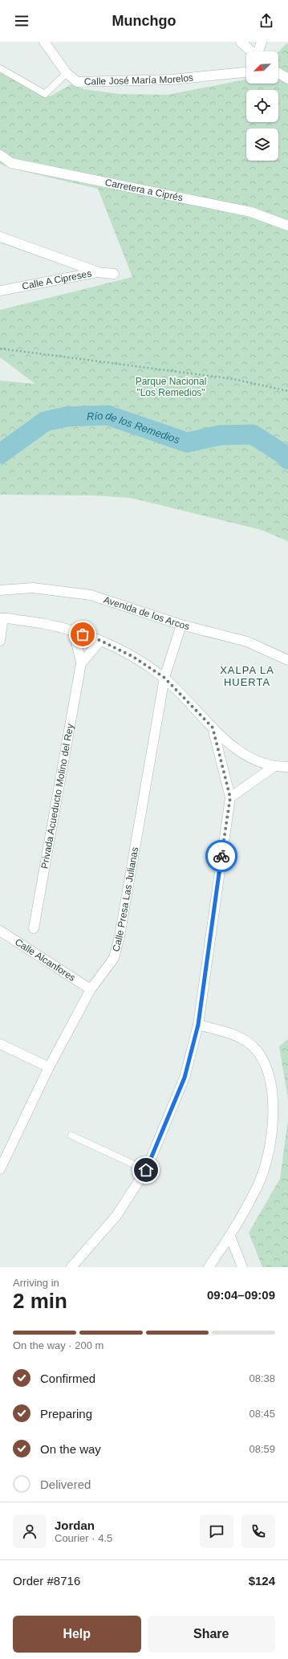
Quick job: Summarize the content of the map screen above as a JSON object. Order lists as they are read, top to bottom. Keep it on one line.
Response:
{"streets":{"street":["Calle José María Morelos","Carretera a Ciprés","Calle A Cipreses","Avenida de los Arcos","Privada Acueducto Molino del Rey","Calle Presa Las Julianas","Calle Alcanfores"]},"crossings":[["Avenida de los Arcos","Calle Presa Las Julianas"],["Calle Presa Las Julianas","Calle Alcanfores"]],"districts":["XALPA LA HUERTA"],"water":["Río de los Remedios"],"parks":["Parque Nacional \"Los Remedios\""],"north":"bottom left","page":{"header":"Munchgo","heading":["2 min","Arriving in","09:04–09:09"],"panel":["Jordan","Courier · 4.5","Order #8716","$124"],"bar":"On the way · 200 m","list":[["Confirmed","08:38"],["Preparing","08:45"],["On the way","08:59"],"Delivered"],"buttons":["Help","Share"]}}
